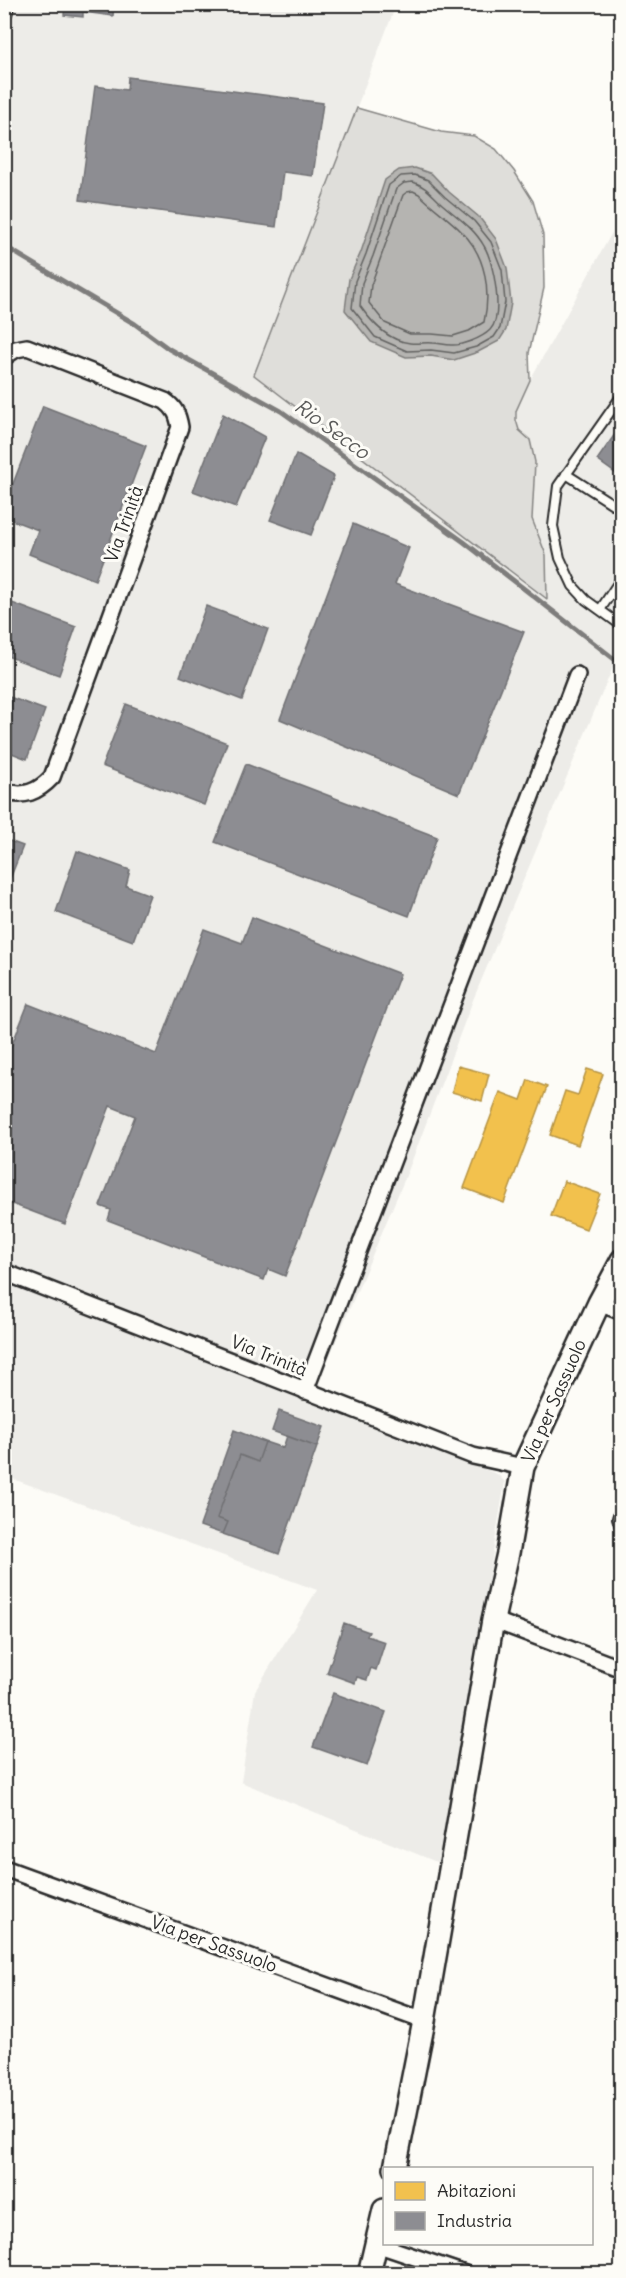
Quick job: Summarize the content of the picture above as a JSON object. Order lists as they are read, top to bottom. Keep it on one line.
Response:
{"streets":{"main road":["Via per Sassuolo"],"street":["Via Trinità"]},"crossings":[["Via Trinità","Via per Sassuolo"]],"water":["Rio Secco"],"legend":["Abitazioni","Industria"]}
